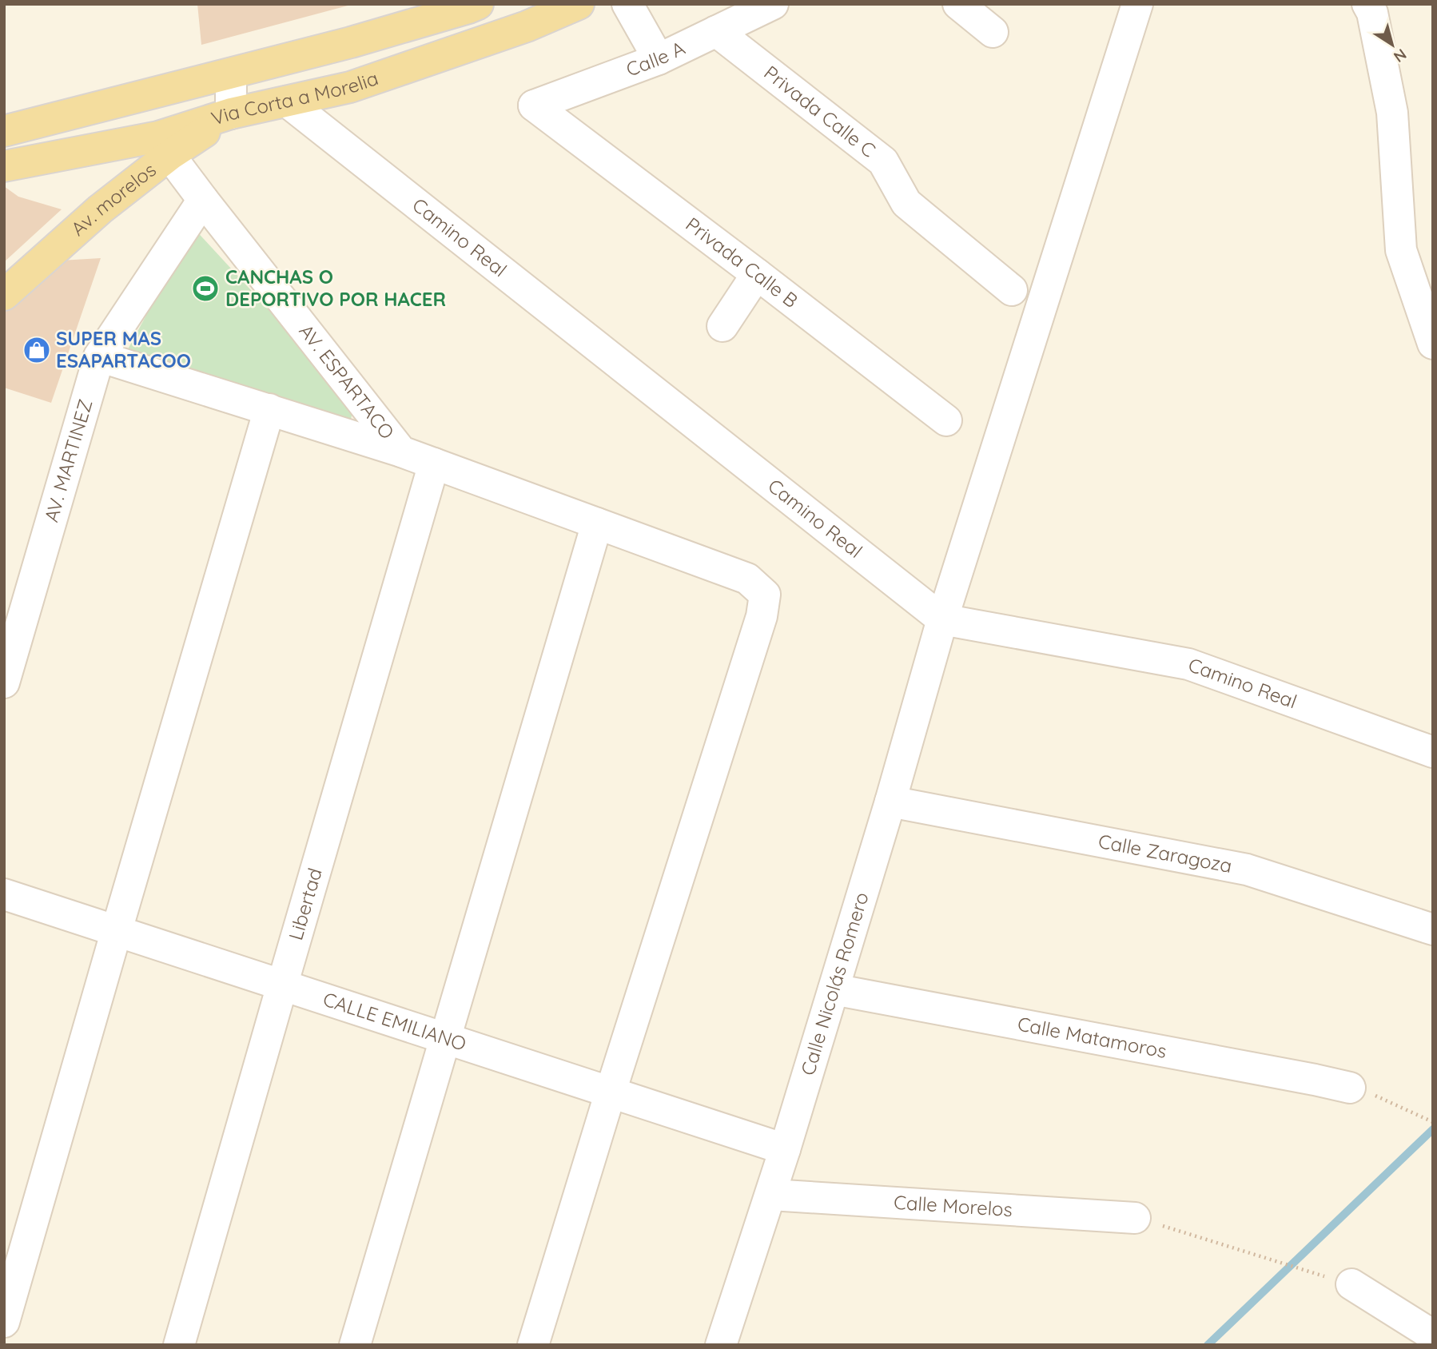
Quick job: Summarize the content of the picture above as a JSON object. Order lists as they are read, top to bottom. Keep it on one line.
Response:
{"streets":{"main road":["Via Corta a Morelia","Av. morelos"],"street":["Calle A","Privada Calle C","Camino Real","Privada Calle B","AV. ESPARTACO","AV. MARTINEZ","Calle Zaragoza","Libertad","Calle Nicolás Romero","CALLE EMILIANO","Calle Matamoros","Calle Morelos"]},"crossings":[["Calle A","Privada Calle C"],["Calle A","Privada Calle B"],["Via Corta a Morelia","Av. morelos"],["Via Corta a Morelia","Camino Real"],["Av. morelos","AV. ESPARTACO"],["Camino Real","Calle Nicolás Romero"],["AV. ESPARTACO","AV. MARTINEZ"],["AV. ESPARTACO","Libertad"],["AV. ESPARTACO","CALLE EMILIANO"],["Calle Zaragoza","Calle Nicolás Romero"],["Libertad","CALLE EMILIANO"],["Calle Nicolás Romero","CALLE EMILIANO"],["Calle Nicolás Romero","Calle Matamoros"],["Calle Nicolás Romero","Calle Morelos"]],"places":{"sports":["CANCHAS O DEPORTIVO POR HACER"],"shop":["SUPER MAS ESAPARTACOO"]},"north":"bottom right"}
